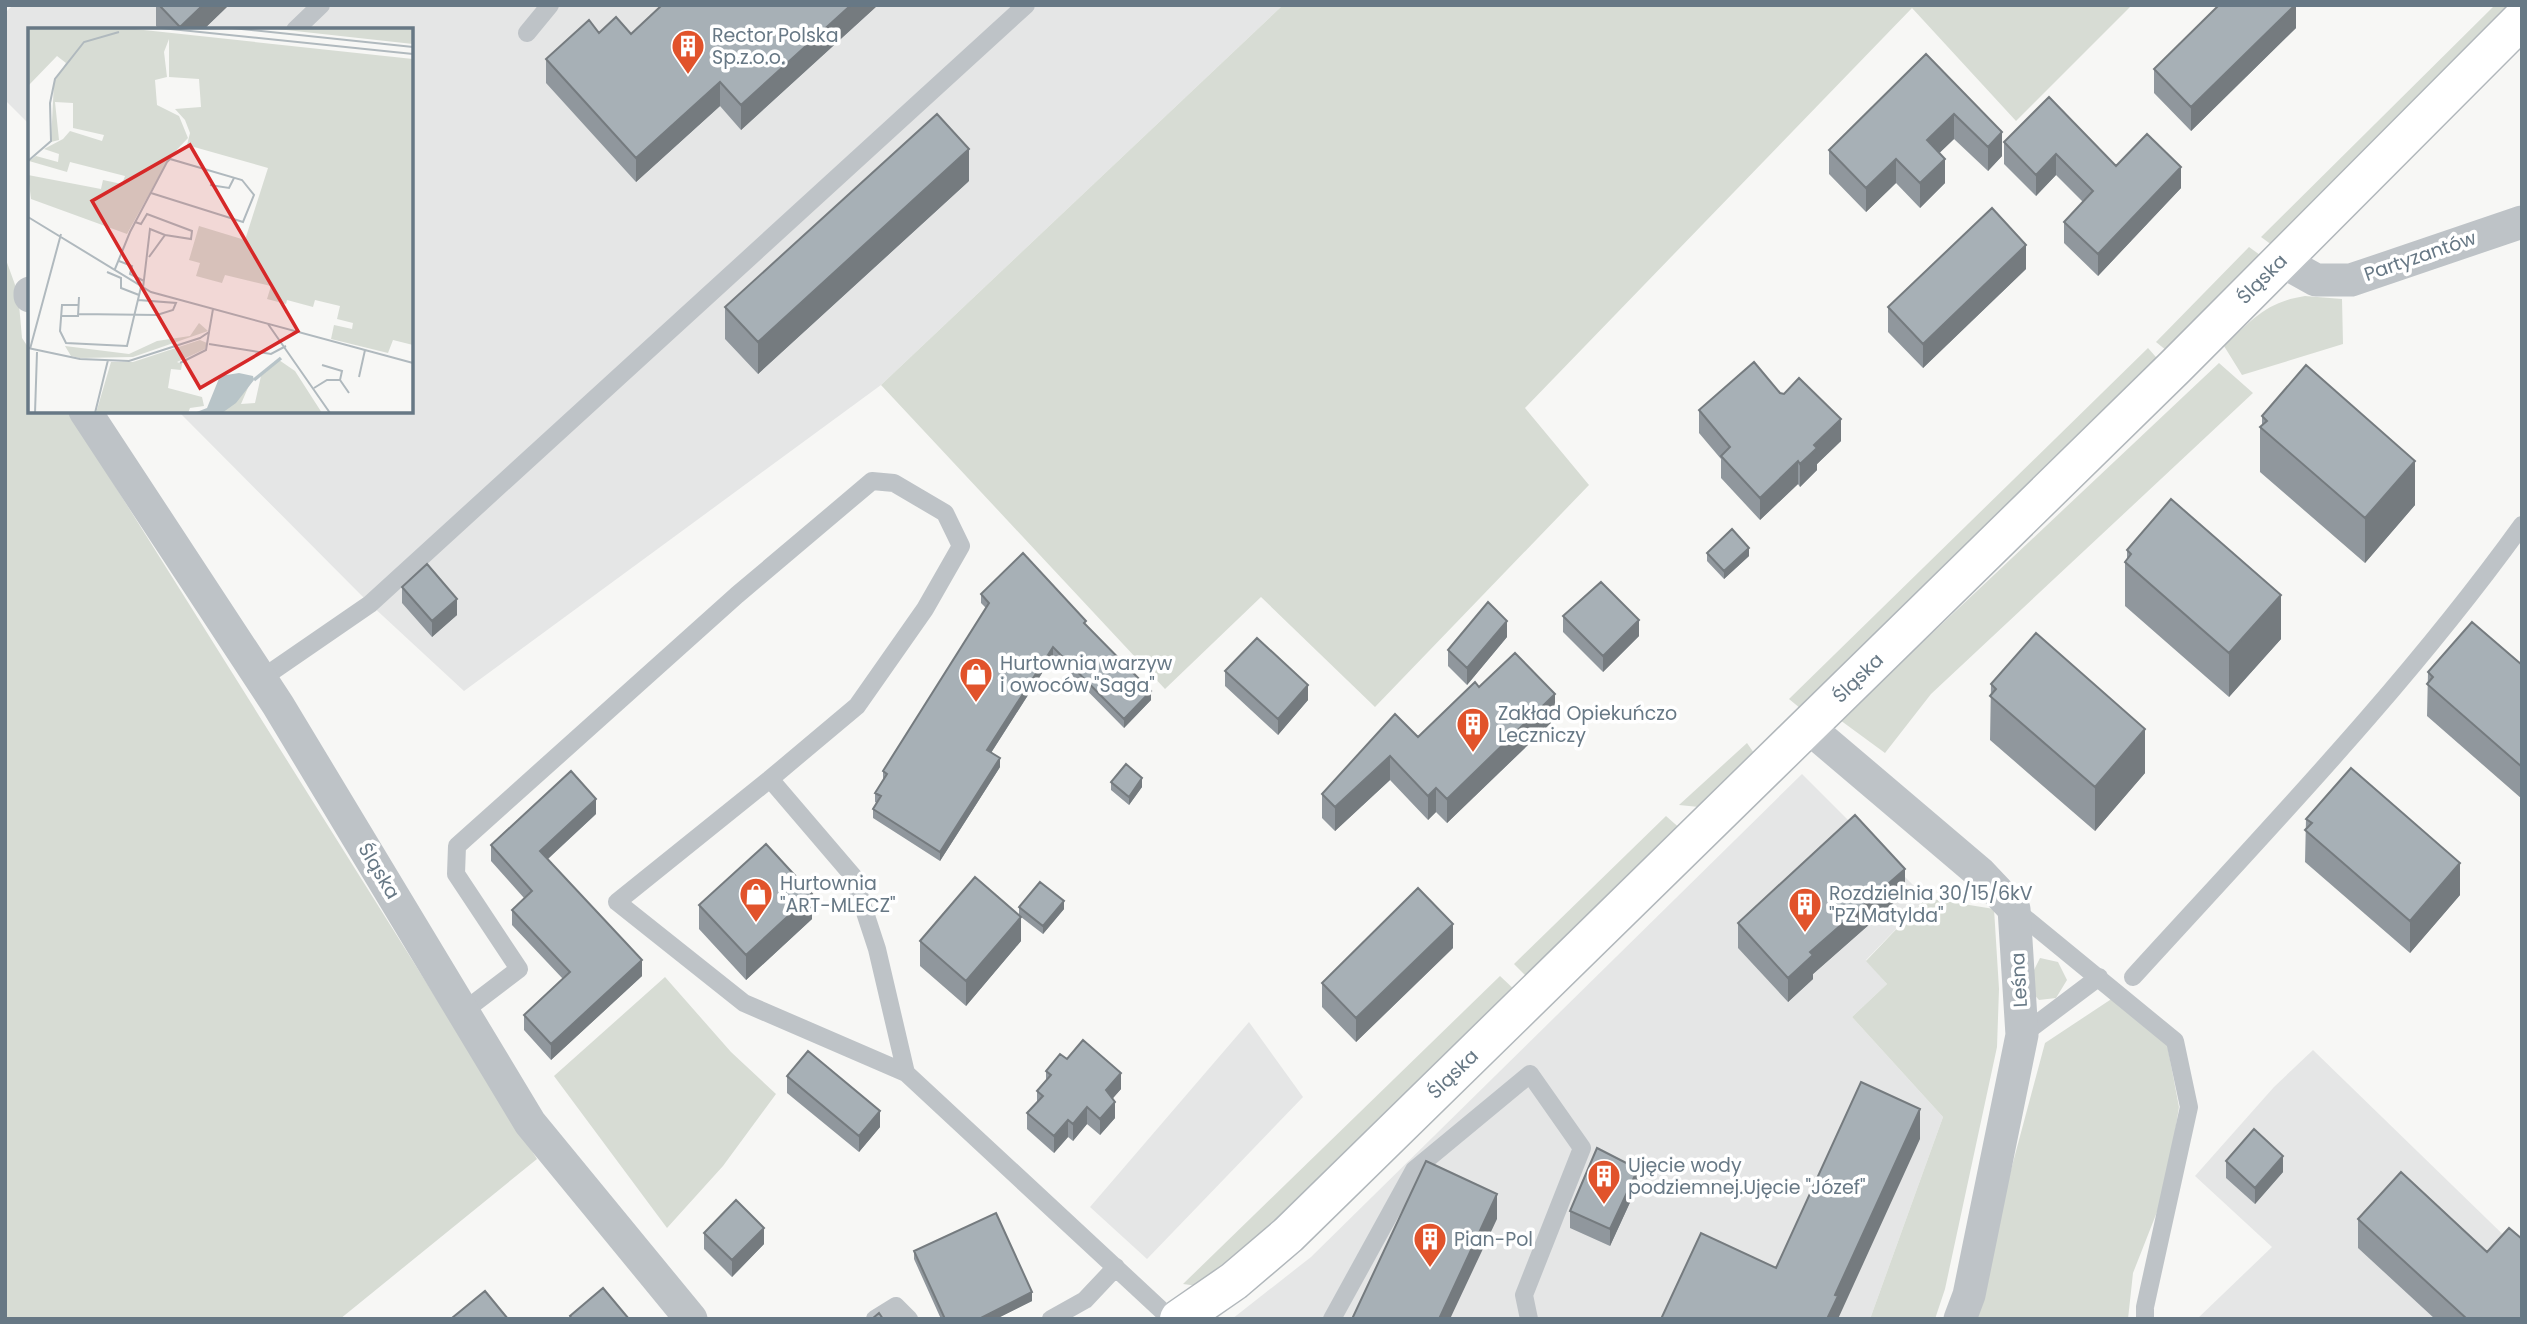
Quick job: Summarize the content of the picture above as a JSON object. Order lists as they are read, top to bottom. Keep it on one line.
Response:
{"streets":{"main road":["Śląska"],"street":["Partyzantów","Leśna"]},"crossings":[["Partyzantów","Śląska"]],"places":{"building":["Rector Polska Sp.z.o.o.","Zakład Opiekuńczo Leczniczy","Rozdzielnia 30/15/6kV \"PZ Matylda\"","Ujęcie wody podziemnej.Ujęcie \"Józef\"","Pian-Pol"],"shop":["Hurtownia warzyw i owoców \"Saga\"","Hurtownia \"ART-MLECZ\""]}}
